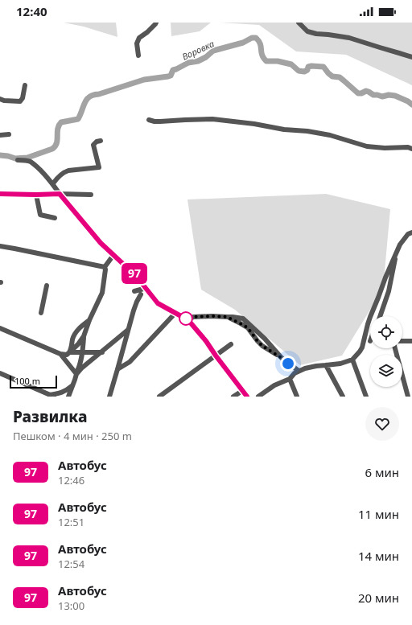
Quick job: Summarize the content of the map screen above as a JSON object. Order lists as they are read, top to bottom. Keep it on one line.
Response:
{"water":["Воровка"],"lines":["bus line 97"],"scale_bar":"100 m","page":{"status":"12:40","on_map":"97","scale":"100 m","heading":["Развилка","Пешком · 4 мин · 250 m"],"list":[{"mark":"97","name":"Автобус","note":"12:46","value":"6 мин"},{"mark":"97","name":"Автобус","note":"12:51","value":"11 мин"},{"mark":"97","name":"Автобус","note":"12:54","value":"14 мин"},{"mark":"97","name":"Автобус","note":"13:00","value":"20 мин"}]}}
